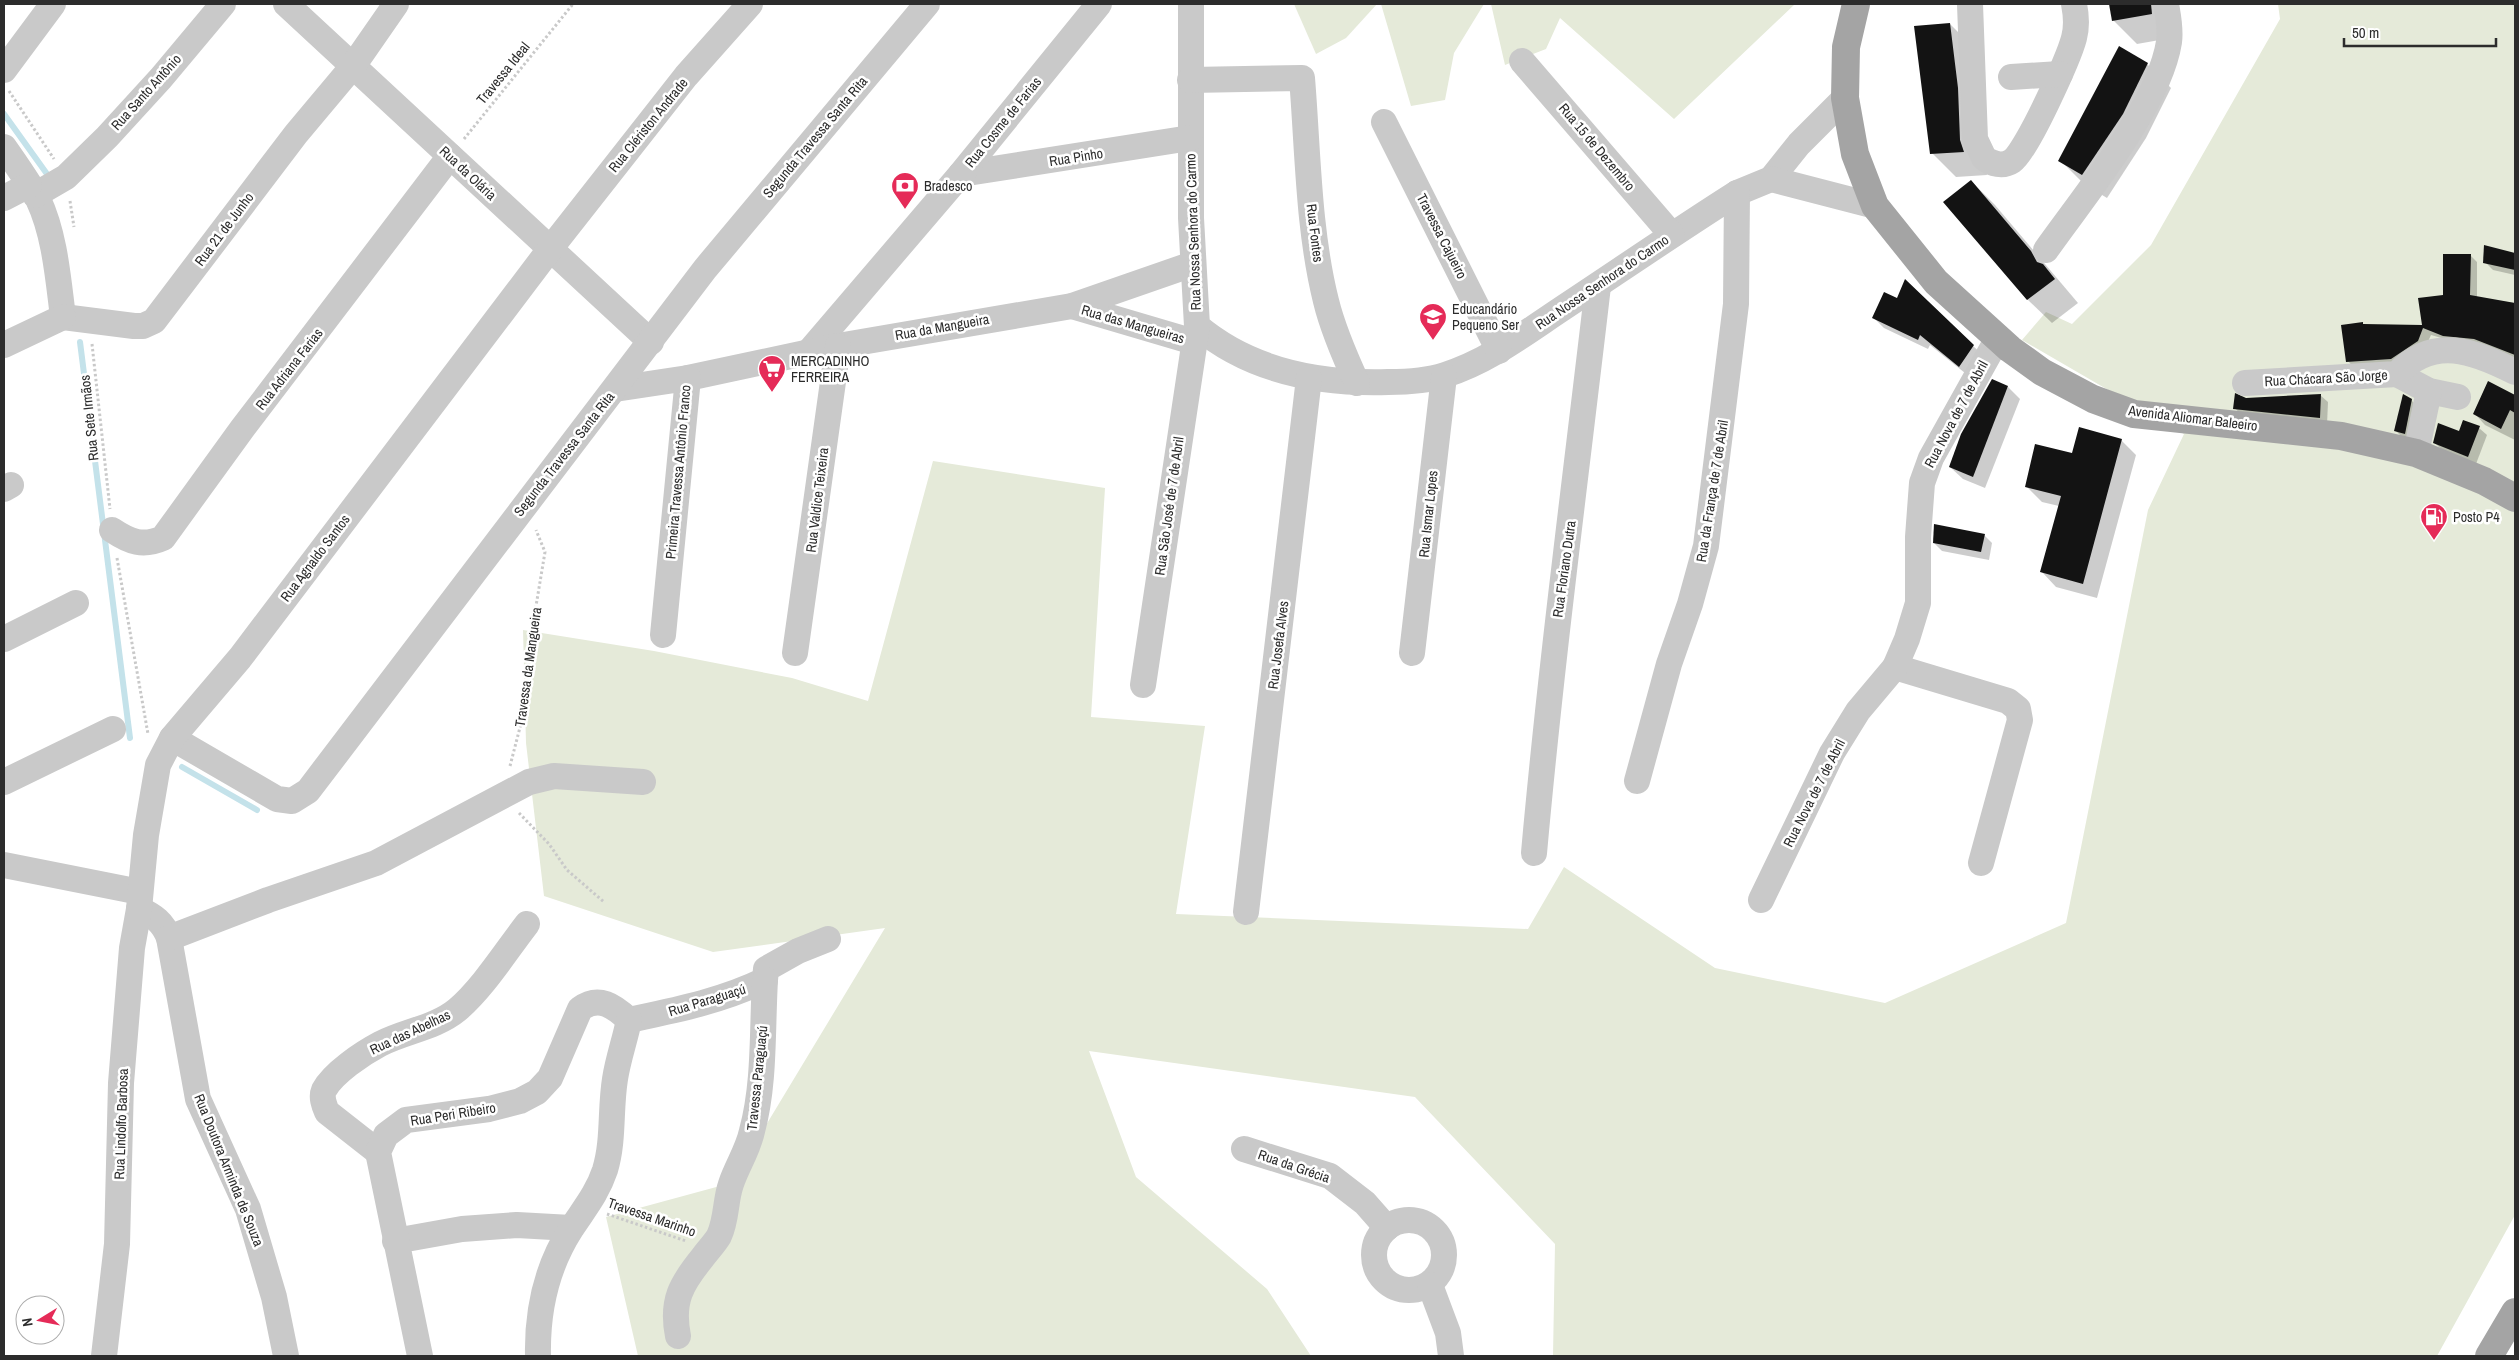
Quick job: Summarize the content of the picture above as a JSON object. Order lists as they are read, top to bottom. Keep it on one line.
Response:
{"streets":{"main road":["Avenida Aliomar Baleeiro"],"street":["Rua Santo Antônio","Rua Cosme de Farias","Rua Clériston Andrade","Segunda Travessa Santa Rita","Rua 15 de Dezembro","Rua Pinho","Rua da Olária","Rua 21 de Junho","Rua Nossa Senhora do Carmo","Rua Fontes","Travessa Cajueiro","Rua das Mangueiras","Rua da Mangueira","Rua Adriana Farias","Rua Chácara São Jorge","Rua Nova de 7 de Abril","Primeira Travessa Antônio Franco","Rua da França de 7 de Abril","Rua Valdice Teixeira","Rua São José de 7 de Abril","Rua Ismar Lopes","Rua Agnaldo Santos","Rua Floriano Dutra","Rua Josefa Alves","Rua Paraguaçú","Rua das Abelhas","Travessa Paraguaçú","Rua Peri Ribeiro","Rua Lindolfo Barbosa","Rua da Grécia","Rua Doutora Arminda de Souza"],"path":["Travessa Ideal","Rua Sete Irmãos","Travessa da Mangueira","Travessa Marinho"]},"crossings":[["Travessa Ideal","Rua da Olária"],["Travessa Ideal","Rua Adriana Farias"],["Rua Cosme de Farias","Rua Pinho"],["Rua Cosme de Farias","Rua da Mangueira"],["Rua Clériston Andrade","Rua da Olária"],["Rua Clériston Andrade","Rua Agnaldo Santos"],["Segunda Travessa Santa Rita","Rua da Olária"],["Segunda Travessa Santa Rita","Primeira Travessa Antônio Franco"],["Segunda Travessa Santa Rita","Rua Agnaldo Santos"],["Segunda Travessa Santa Rita","Travessa da Mangueira"],["Rua 15 de Dezembro","Rua Nossa Senhora do Carmo"],["Rua Pinho","Rua Nossa Senhora do Carmo"],["Rua da Olária","Rua 21 de Junho"],["Rua da Olária","Rua Adriana Farias"],["Rua da Olária","Rua Agnaldo Santos"],["Rua 21 de Junho","Rua Sete Irmãos"],["Rua Nossa Senhora do Carmo","Rua Fontes"],["Rua Nossa Senhora do Carmo","Travessa Cajueiro"],["Rua Nossa Senhora do Carmo","Rua das Mangueiras"],["Rua Nossa Senhora do Carmo","Rua da Mangueira"],["Rua Nossa Senhora do Carmo","Avenida Aliomar Baleeiro"],["Rua Nossa Senhora do Carmo","Rua da França de 7 de Abril"],["Rua Nossa Senhora do Carmo","Rua São José de 7 de Abril"],["Rua Nossa Senhora do Carmo","Rua Ismar Lopes"],["Rua Nossa Senhora do Carmo","Rua Floriano Dutra"],["Rua Nossa Senhora do Carmo","Rua Josefa Alves"],["Rua das Mangueiras","Rua da Mangueira"],["Rua das Mangueiras","Rua São José de 7 de Abril"],["Rua da Mangueira","Primeira Travessa Antônio Franco"],["Rua da Mangueira","Rua Valdice Teixeira"],["Rua Adriana Farias","Rua Sete Irmãos"],["Rua Nova de 7 de Abril","Avenida Aliomar Baleeiro"],["Rua Sete Irmãos","Rua Agnaldo Santos"],["Rua Agnaldo Santos","Rua Lindolfo Barbosa"],["Rua Agnaldo Santos","Rua Doutora Arminda de Souza"],["Rua Paraguaçú","Travessa Paraguaçú"],["Rua Paraguaçú","Rua Peri Ribeiro"],["Rua das Abelhas","Rua Peri Ribeiro"],["Travessa Paraguaçú","Travessa Marinho"],["Rua Lindolfo Barbosa","Rua Doutora Arminda de Souza"]],"places":{"bank":["Bradesco"],"school or university":["Educandário Pequeno Ser"],"supermarket":["MERCADINHO FERREIRA"],"fuel station":["Posto P4"]},"scale_bar":"50 m","north":"left"}
